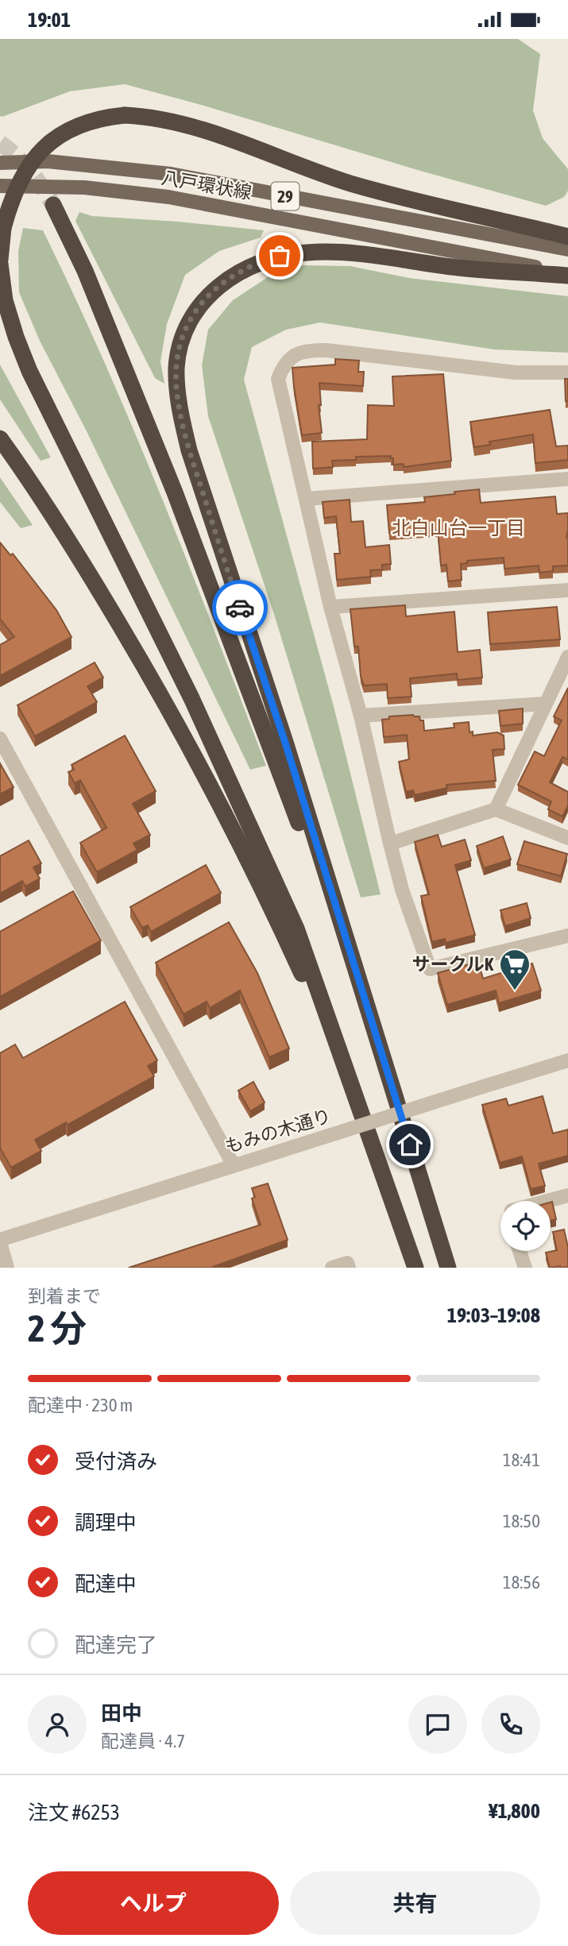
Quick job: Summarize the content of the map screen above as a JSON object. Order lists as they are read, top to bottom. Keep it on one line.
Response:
{"streets":{"main road":["八戸環状線","29"],"street":["もみの木通り"]},"districts":["北白山台一丁目"],"places":{"supermarket":["サークルK"]},"page":{"status":"19:01","heading":["2 分","到着まで","19:03–19:08"],"panel":["田中","配達員 · 4.7","注文 #6253","¥1,800"],"bar":"配達中 · 230 m","list":[["受付済み","18:41"],["調理中","18:50"],["配達中","18:56"],"配達完了"],"buttons":["ヘルプ","共有"]}}
